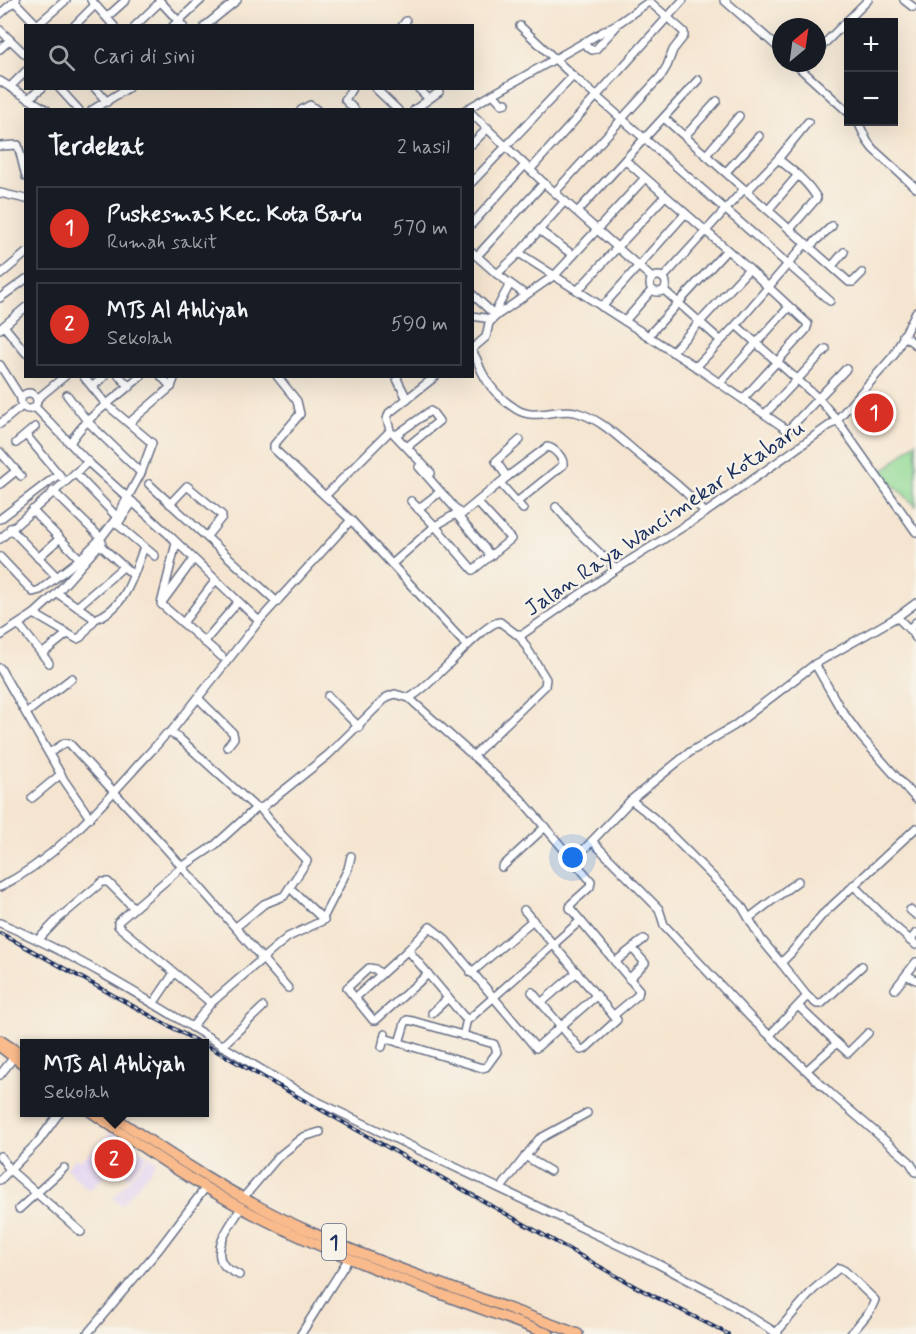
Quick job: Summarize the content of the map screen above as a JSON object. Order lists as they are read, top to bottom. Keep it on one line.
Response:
{"streets":{"highway":["1"],"street":["Jalan Raya Wancimekar Kotabaru"]},"north":"top right","page":{"map_buttons":["+","−"],"search":"Cari di sini","heading":["Terdekat","2 hasil"],"list":[{"mark":"1","name":"Puskesmas Kec. Kota Baru","note":"Rumah sakit","value":"570 m"},{"mark":"2","name":"MTs Al Ahliyah","note":"Sekolah","value":"590 m"}],"pins":["1","2"],"popup":["MTs Al Ahliyah","Sekolah"]}}
